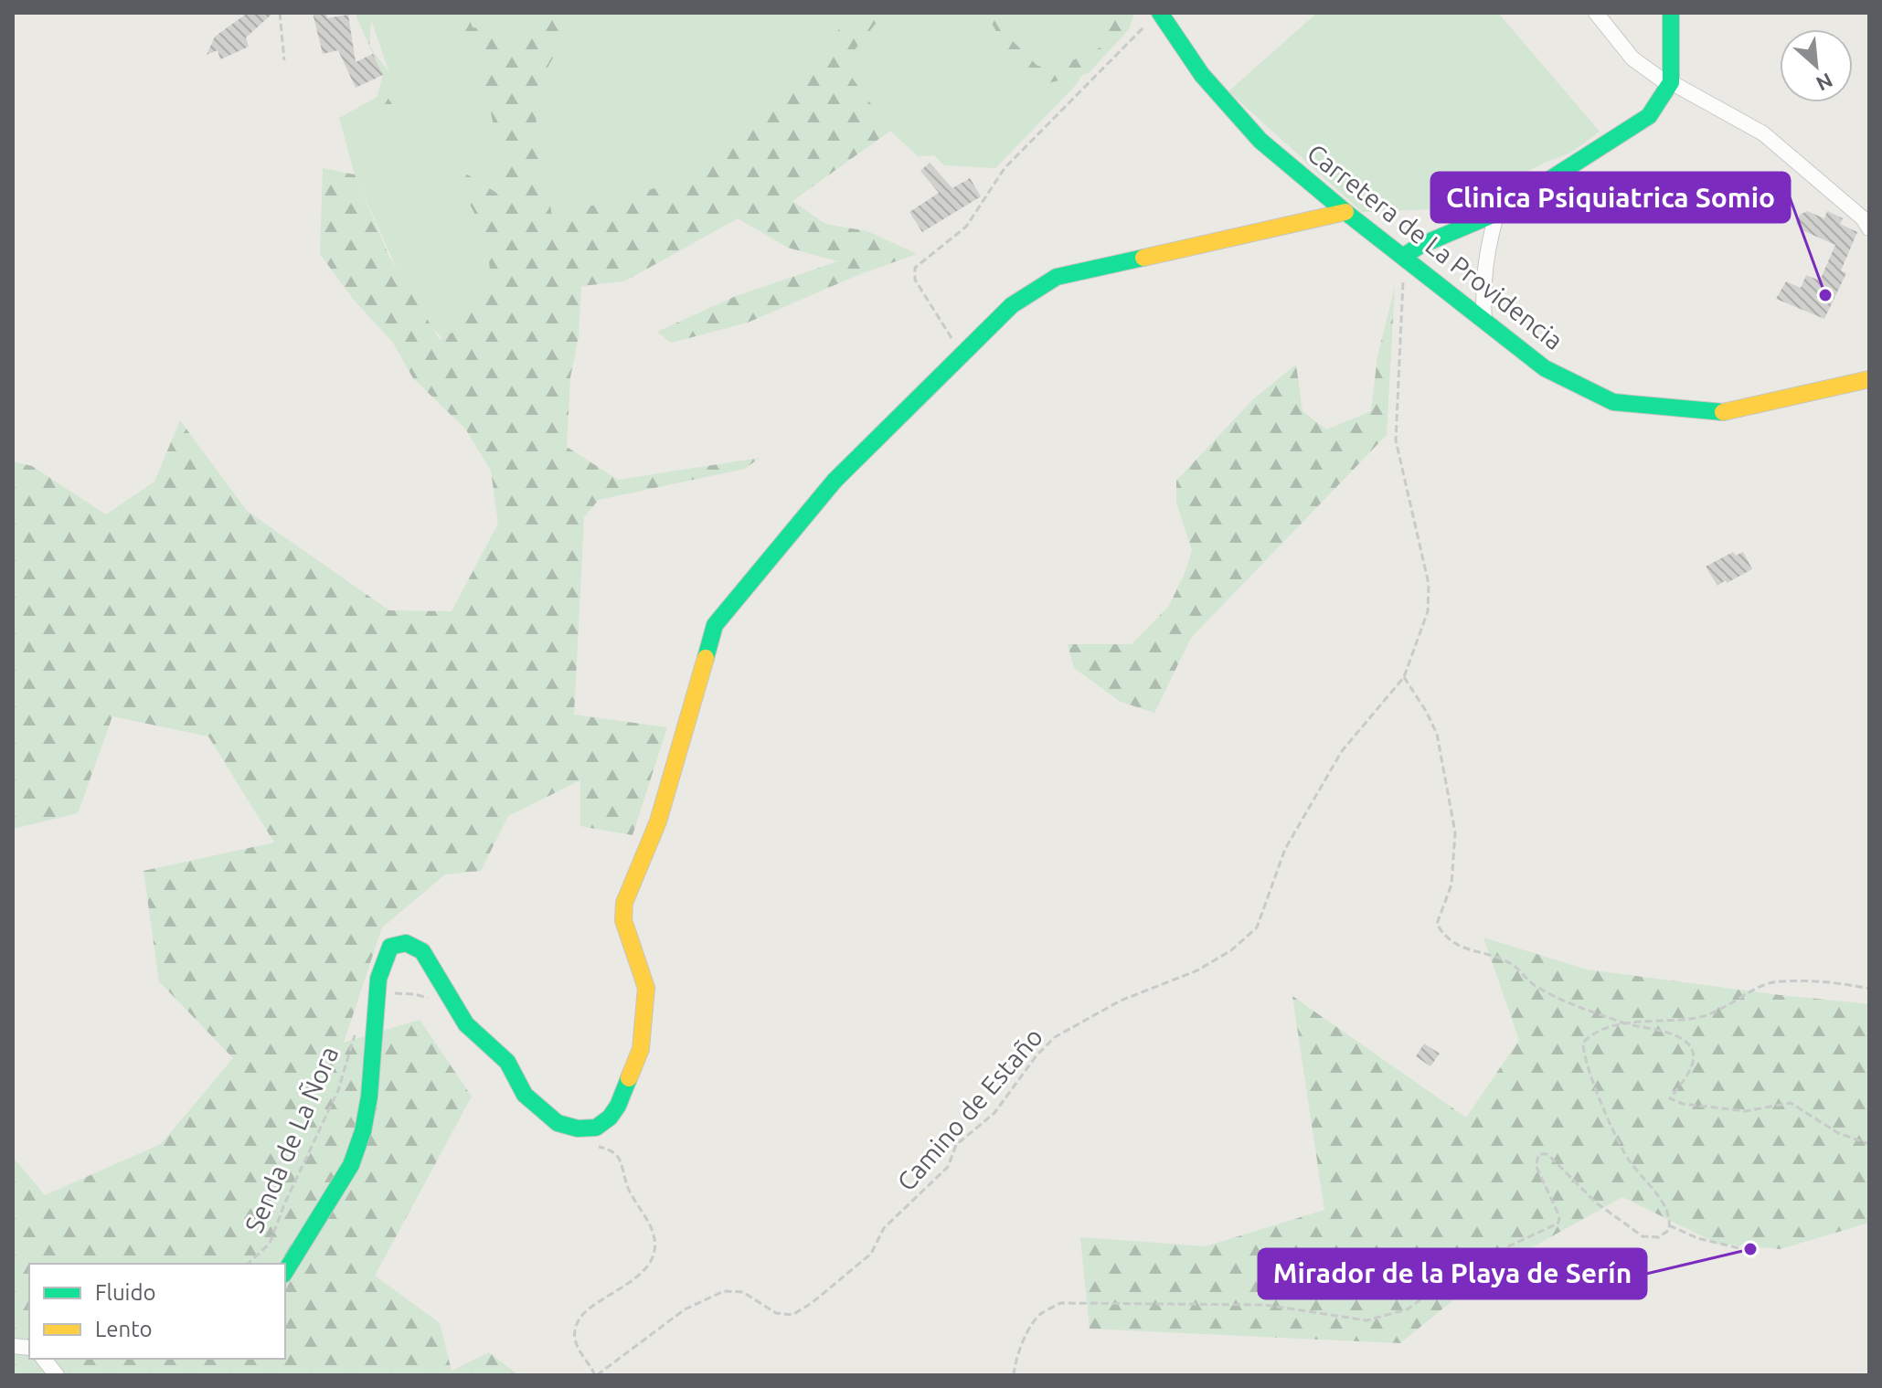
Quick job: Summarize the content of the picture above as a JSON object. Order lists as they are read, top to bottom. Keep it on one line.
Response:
{"streets":{"street":["Carretera de La Providencia"],"path":["Camino de Estaño","Senda de La Ñora"]},"crossings":[["Carretera de La Providencia","Camino de Estaño"]],"places":["Clinica Psiquiatrica Somio","Mirador de la Playa de Serín"],"legend":["Fluido","Lento"],"north":"bottom right"}
